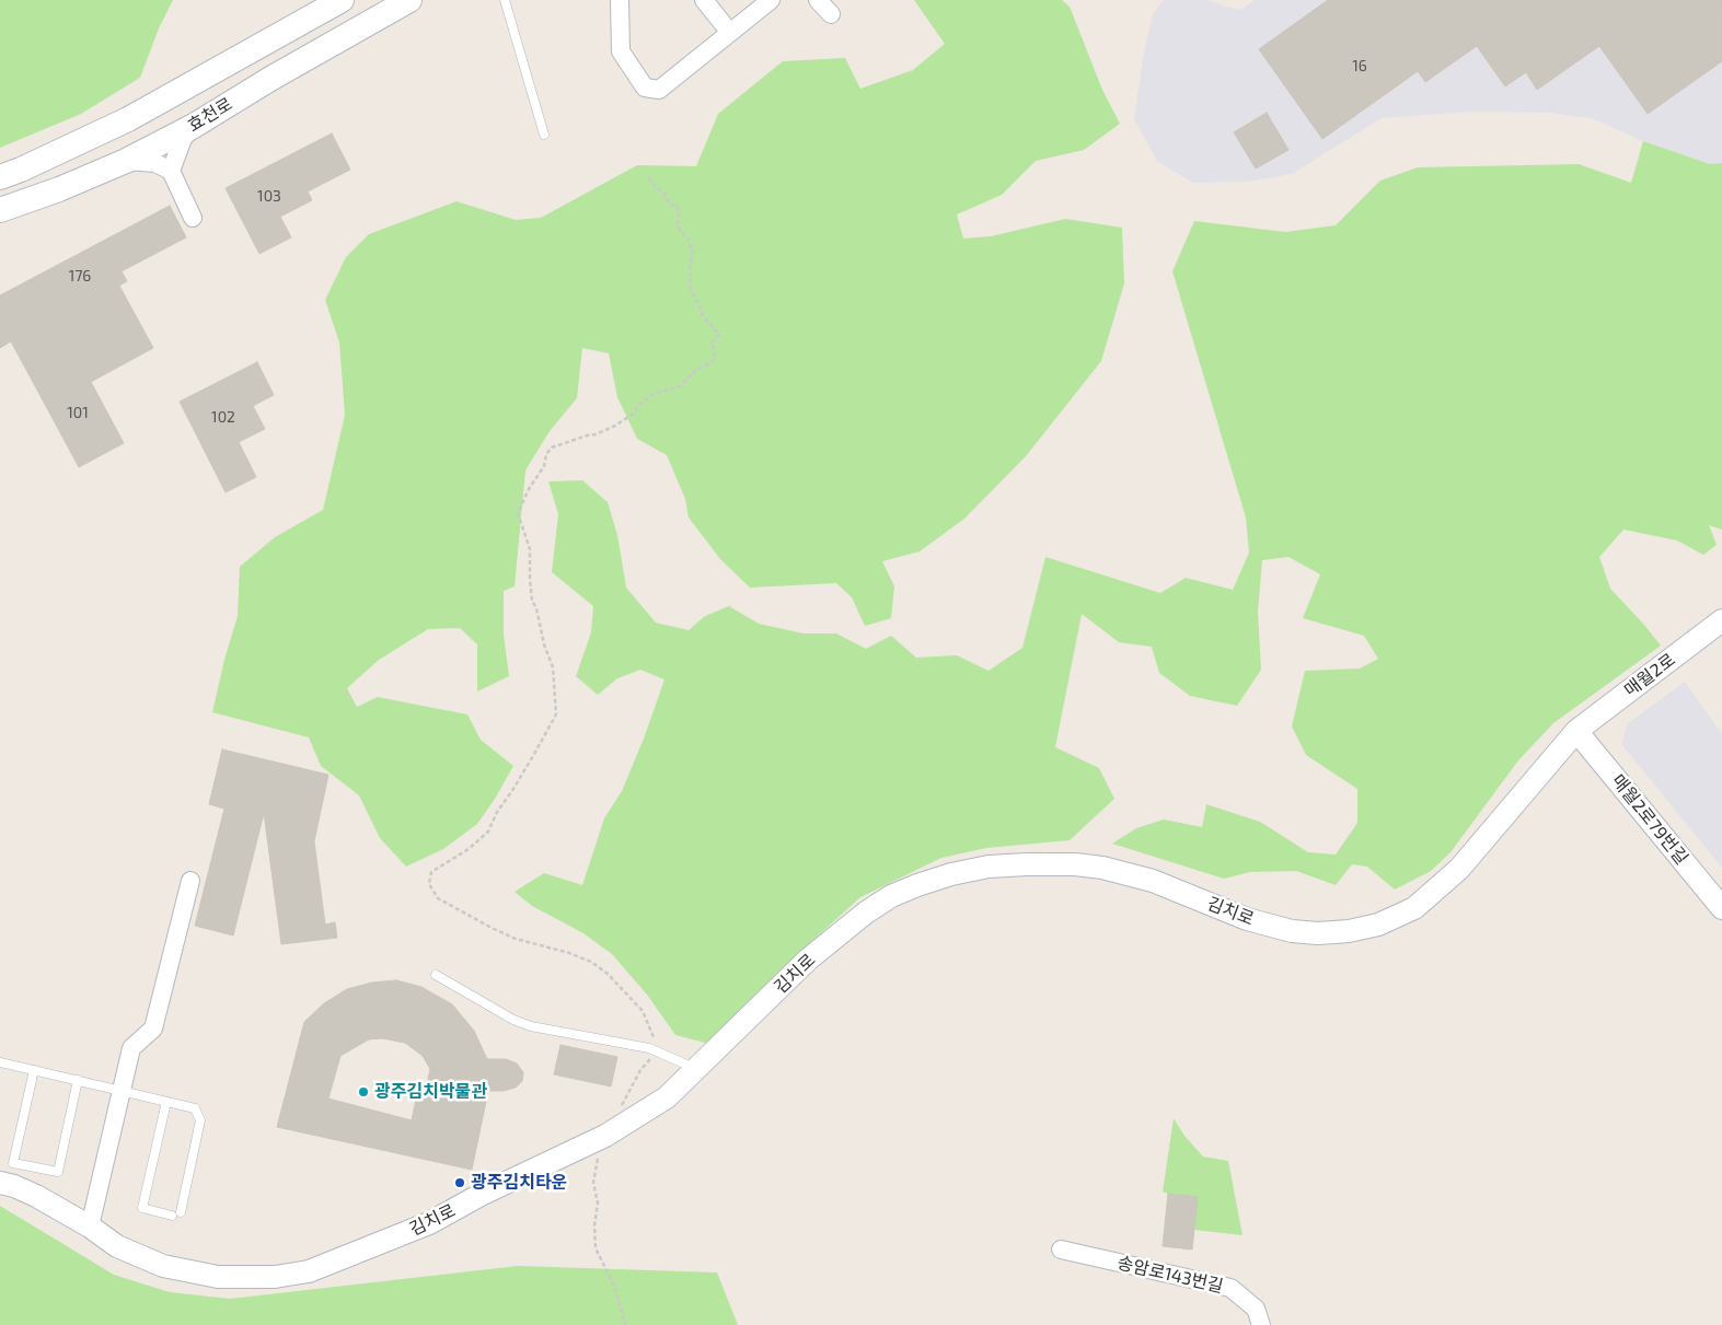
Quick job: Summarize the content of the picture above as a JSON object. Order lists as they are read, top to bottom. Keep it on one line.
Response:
{"streets":{"main road":["효천로"],"street":["매월2로","매월2로79번길","김치로","송암로143번길"]},"crossings":[["매월2로","매월2로79번길"],["매월2로","김치로"],["매월2로79번길","김치로"]],"places":["광주김치박물관","광주김치타운"],"house_numbers":["16","103","176","101","102"]}
